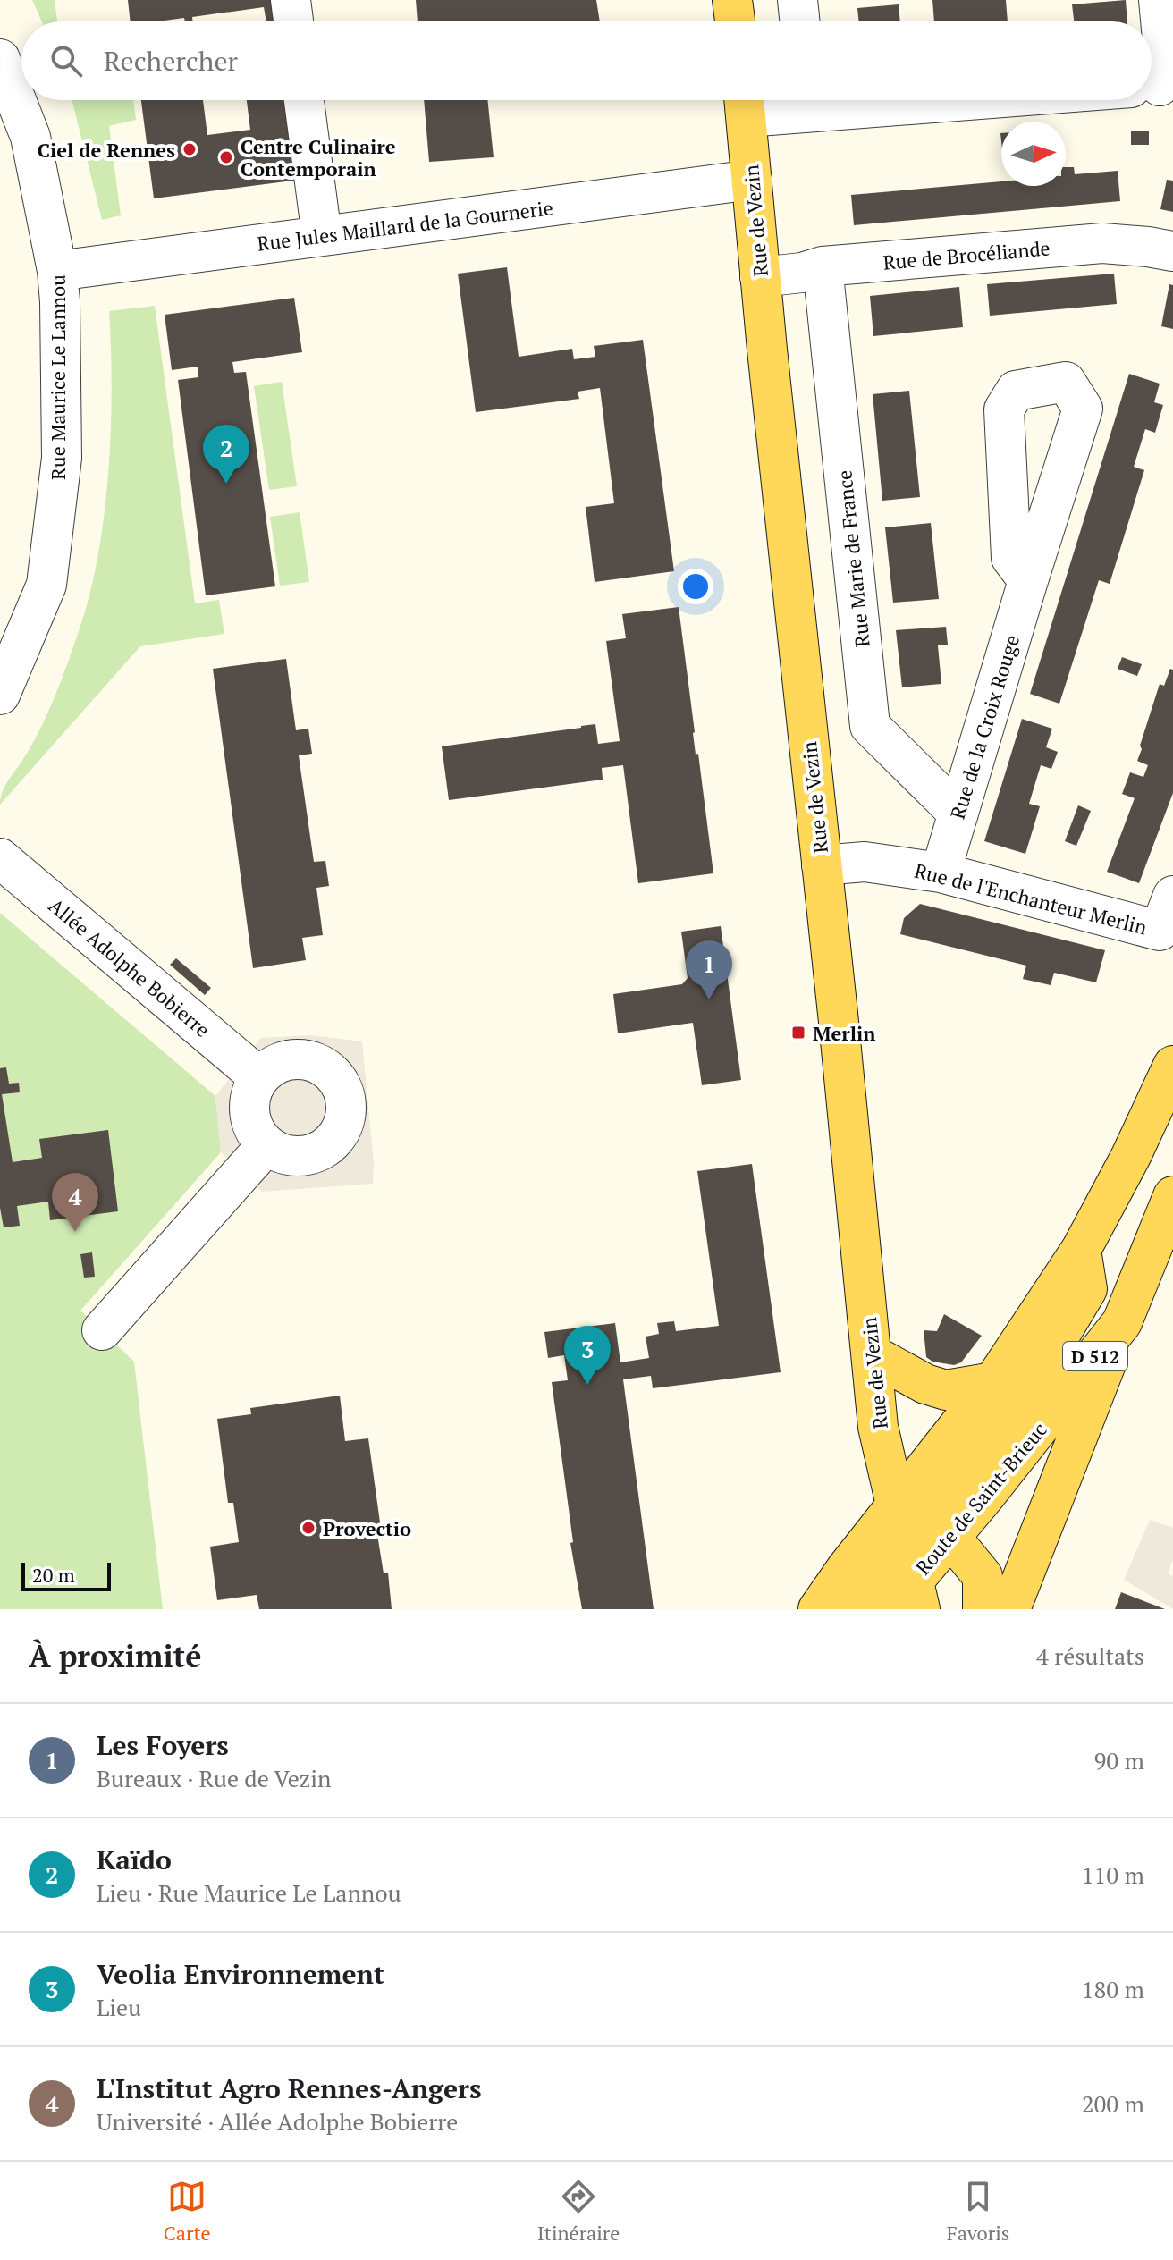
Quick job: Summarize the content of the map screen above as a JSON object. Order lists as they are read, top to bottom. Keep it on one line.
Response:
{"streets":{"main road":["Rue de Vezin","D 512","Route de Saint-Brieuc"],"street":["Rue Jules Maillard de la Gournerie","Rue de Brocéliande","Rue Maurice Le Lannou","Rue Marie de France","Rue de la Croix Rouge","Rue de l'Enchanteur Merlin","Allée Adolphe Bobierre"]},"crossings":[["Rue de Vezin","Rue Jules Maillard de la Gournerie"],["Rue de Vezin","Rue de Brocéliande"],["Rue de Vezin","Rue de l'Enchanteur Merlin"],["Rue de Vezin","Route de Saint-Brieuc"],["Rue Jules Maillard de la Gournerie","Rue Maurice Le Lannou"],["Rue de Brocéliande","Rue Marie de France"],["Rue Marie de France","Rue de la Croix Rouge"],["Rue de la Croix Rouge","Rue de l'Enchanteur Merlin"]],"places":{"other":["Ciel de Rennes","Centre Culinaire Contemporain","Provectio"],"transit":["Merlin"]},"scale_bar":"20 m","north":"right","page":{"search":"Rechercher","pins":["2","1","4","3"],"scale":"20 m","heading":["À proximité","4 résultats"],"list":[{"mark":"1","name":"Les Foyers","note":"Bureaux · Rue de Vezin","value":"90 m"},{"mark":"2","name":"Kaïdo","note":"Lieu · Rue Maurice Le Lannou","value":"110 m"},{"mark":"3","name":"Veolia Environnement","note":"Lieu","value":"180 m"},{"mark":"4","name":"L'Institut Agro Rennes-Angers","note":"Université · Allée Adolphe Bobierre","value":"200 m"}],"nav":["Carte","Itinéraire","Favoris"]}}
